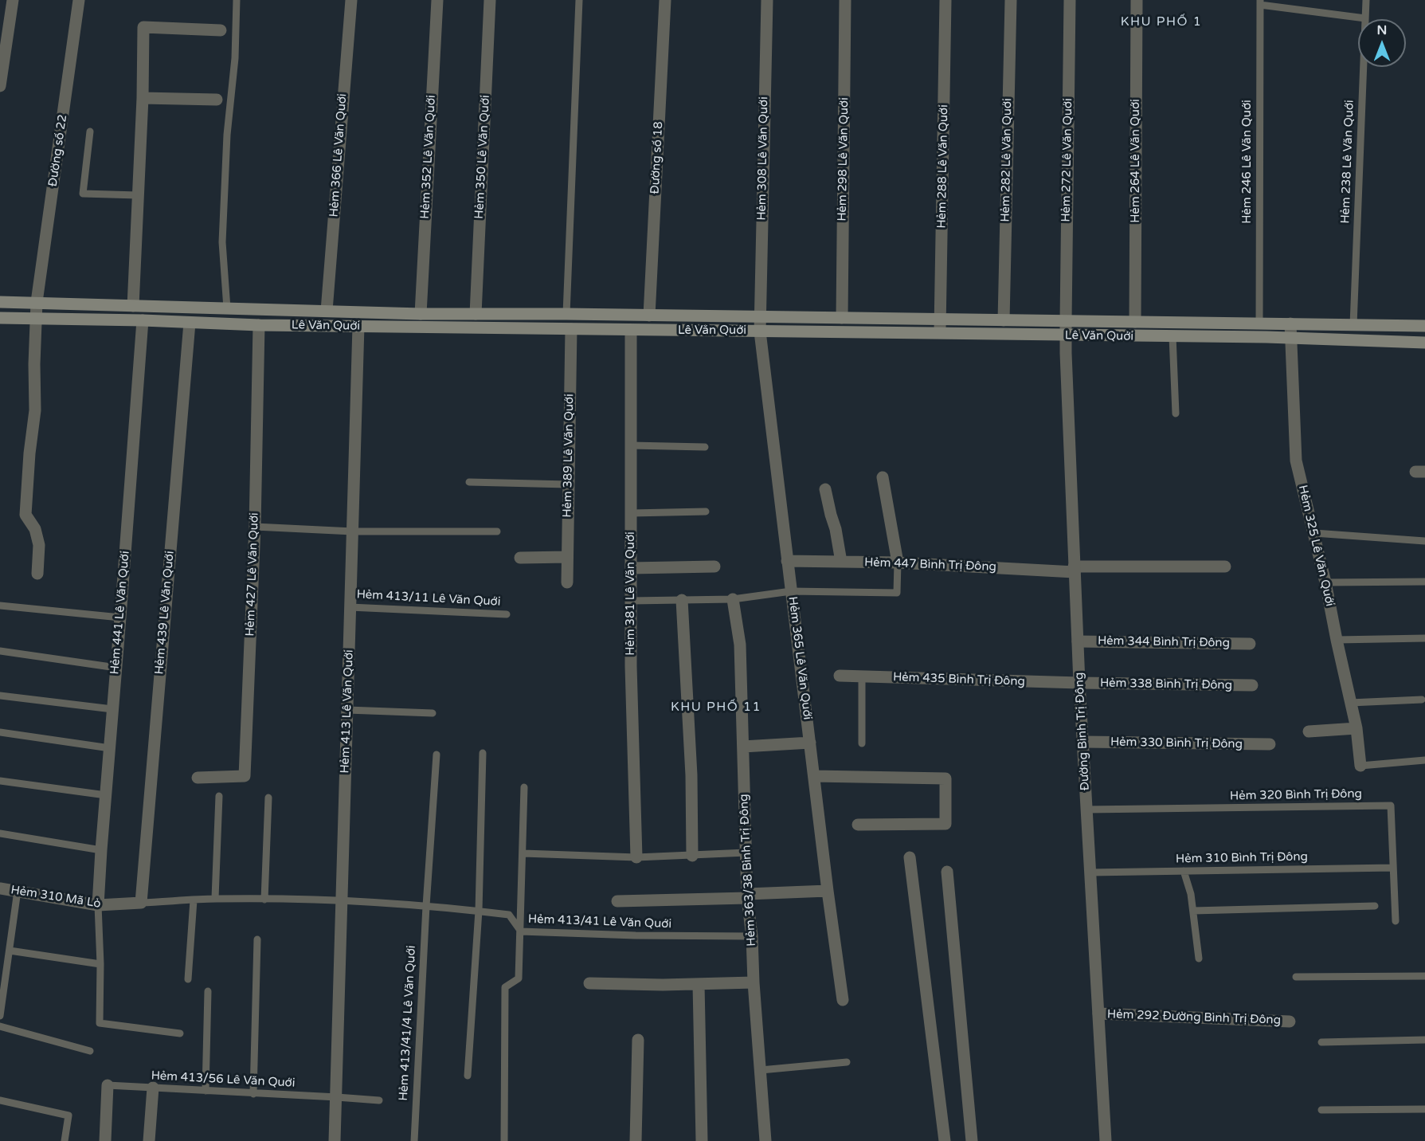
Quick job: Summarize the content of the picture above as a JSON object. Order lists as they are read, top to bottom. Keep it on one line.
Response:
{"streets":{"main road":["Lê Văn Quới"],"street":["Đường số 22","Hẻm 366 Lê Văn Quới","Hẻm 352 Lê Văn Quới","Hẻm 350 Lê Văn Quới","Đường số 18","Hẻm 308 Lê Văn Quới","Hẻm 298 Lê Văn Quới","Hẻm 282 Lê Văn Quới","Hẻm 272 Lê Văn Quới","Hẻm 264 Lê Văn Quới","Hẻm 288 Lê Văn Quới","Hẻm 389 Lê Văn Quới","Hẻm 325 Lê Văn Quới","Hẻm 447 Bình Trị Đông","Hẻm 427 Lê Văn Quới","Hẻm 381 Lê Văn Quới","Hẻm 441 Lê Văn Quới","Hẻm 439 Lê Văn Quới","Hẻm 344 Bình Trị Đông","Hẻm 365 Lê Văn Quới","Hẻm 435 Bình Trị Đông","Hẻm 338 Bình Trị Đông","Hẻm 413 Lê Văn Quới","Đường Bình Trị Đông","Hẻm 330 Bình Trị Đông","Hẻm 363/38 Bình Trị Đông","Hẻm 310 Mã Lò","Hẻm 292 Đường Bình Trị Đông"],"lane":["Hẻm 246 Lê Văn Quới","Hẻm 238 Lê Văn Quới","Hẻm 413/11 Lê Văn Quới","Hẻm 320 Bình Trị Đông","Hẻm 310 Bình Trị Đông","Hẻm 413/41 Lê Văn Quới","Hẻm 413/41/4 Lê Văn Quới","Hẻm 413/56 Lê Văn Quới"]},"crossings":[["Đường số 22","Lê Văn Quới"],["Hẻm 366 Lê Văn Quới","Lê Văn Quới"],["Hẻm 352 Lê Văn Quới","Lê Văn Quới"],["Hẻm 350 Lê Văn Quới","Lê Văn Quới"],["Đường số 18","Lê Văn Quới"],["Hẻm 308 Lê Văn Quới","Lê Văn Quới"],["Hẻm 308 Lê Văn Quới","Hẻm 365 Lê Văn Quới"],["Hẻm 298 Lê Văn Quới","Lê Văn Quới"],["Hẻm 282 Lê Văn Quới","Lê Văn Quới"],["Hẻm 272 Lê Văn Quới","Lê Văn Quới"],["Hẻm 272 Lê Văn Quới","Đường Bình Trị Đông"],["Hẻm 264 Lê Văn Quới","Lê Văn Quới"],["Hẻm 246 Lê Văn Quới","Lê Văn Quới"],["Hẻm 238 Lê Văn Quới","Lê Văn Quới"],["Hẻm 288 Lê Văn Quới","Lê Văn Quới"],["Lê Văn Quới","Hẻm 389 Lê Văn Quới"],["Lê Văn Quới","Hẻm 325 Lê Văn Quới"],["Lê Văn Quới","Hẻm 427 Lê Văn Quới"],["Lê Văn Quới","Hẻm 381 Lê Văn Quới"],["Lê Văn Quới","Hẻm 441 Lê Văn Quới"],["Lê Văn Quới","Hẻm 439 Lê Văn Quới"],["Lê Văn Quới","Hẻm 365 Lê Văn Quới"],["Lê Văn Quới","Hẻm 413 Lê Văn Quới"],["Lê Văn Quới","Đường Bình Trị Đông"],["Hẻm 447 Bình Trị Đông","Hẻm 365 Lê Văn Quới"],["Hẻm 447 Bình Trị Đông","Đường Bình Trị Đông"],["Hẻm 413/11 Lê Văn Quới","Hẻm 413 Lê Văn Quới"],["Hẻm 441 Lê Văn Quới","Hẻm 310 Mã Lò"],["Hẻm 439 Lê Văn Quới","Hẻm 310 Mã Lò"],["Hẻm 439 Lê Văn Quới","Hẻm 413/41 Lê Văn Quới"],["Hẻm 344 Bình Trị Đông","Đường Bình Trị Đông"],["Hẻm 435 Bình Trị Đông","Hẻm 338 Bình Trị Đông"],["Hẻm 435 Bình Trị Đông","Đường Bình Trị Đông"],["Hẻm 338 Bình Trị Đông","Đường Bình Trị Đông"],["Hẻm 413 Lê Văn Quới","Hẻm 413/41 Lê Văn Quới"],["Hẻm 413 Lê Văn Quới","Hẻm 413/56 Lê Văn Quới"],["Đường Bình Trị Đông","Hẻm 330 Bình Trị Đông"],["Đường Bình Trị Đông","Hẻm 320 Bình Trị Đông"],["Đường Bình Trị Đông","Hẻm 310 Bình Trị Đông"],["Đường Bình Trị Đông","Hẻm 292 Đường Bình Trị Đông"],["Hẻm 320 Bình Trị Đông","Hẻm 310 Bình Trị Đông"],["Hẻm 363/38 Bình Trị Đông","Hẻm 413/41 Lê Văn Quới"],["Hẻm 310 Mã Lò","Hẻm 413/41 Lê Văn Quới"],["Hẻm 413/41 Lê Văn Quới","Hẻm 413/41/4 Lê Văn Quới"]],"districts":["KHU PHỐ 1","KHU PHỐ 11"],"north":"top"}
